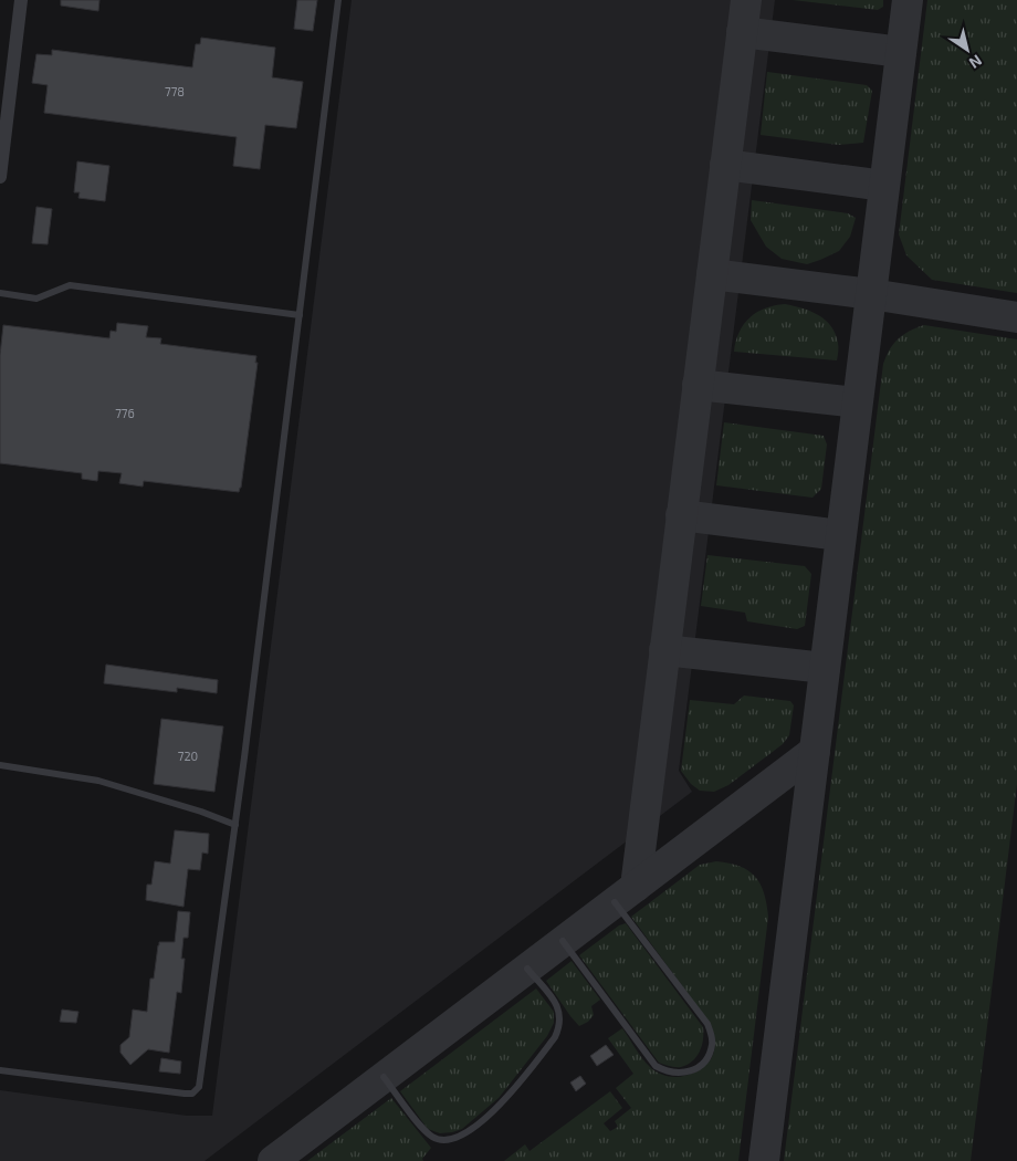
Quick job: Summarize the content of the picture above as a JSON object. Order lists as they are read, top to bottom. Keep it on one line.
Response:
{"house_numbers":["778","776","720"],"north":"bottom right"}
